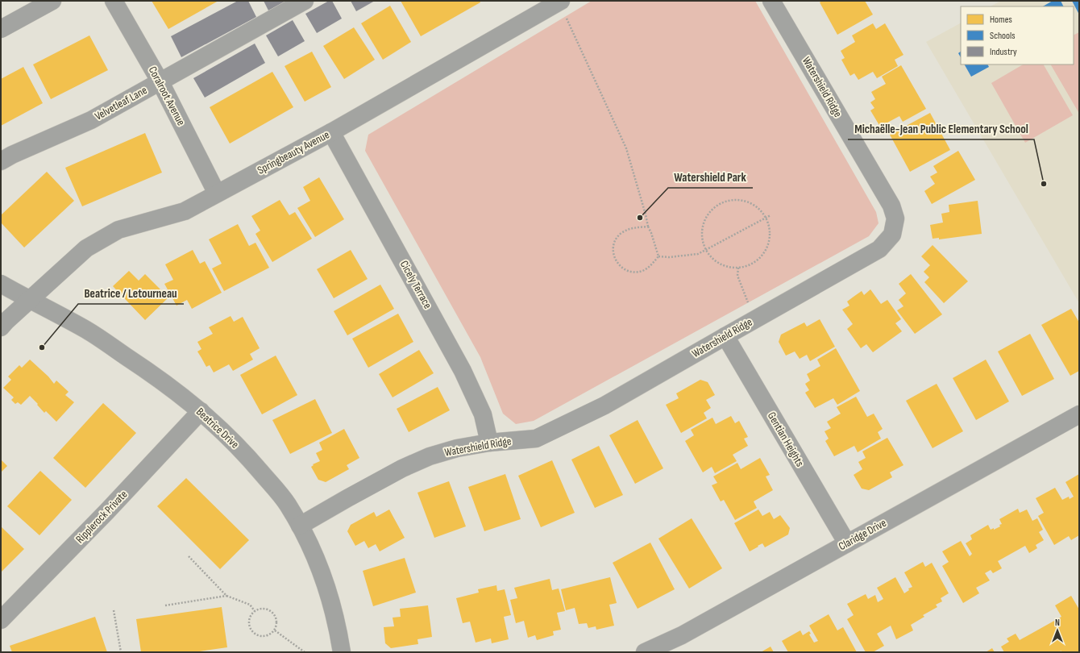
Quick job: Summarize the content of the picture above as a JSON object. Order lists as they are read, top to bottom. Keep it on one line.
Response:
{"streets":{"street":["Watershield Ridge","Coralroot Avenue","Velvetleaf Lane","Springbeauty Avenue","Cicely Terrace","Beatrice Drive","Gentian Heights","Ripplerock Private","Claridge Drive"]},"crossings":[["Watershield Ridge","Cicely Terrace"],["Watershield Ridge","Beatrice Drive"],["Watershield Ridge","Gentian Heights"],["Coralroot Avenue","Velvetleaf Lane"],["Coralroot Avenue","Springbeauty Avenue"],["Springbeauty Avenue","Cicely Terrace"],["Springbeauty Avenue","Beatrice Drive"],["Beatrice Drive","Ripplerock Private"],["Gentian Heights","Claridge Drive"]],"places":["Michaëlle-Jean Public Elementary School","Watershield Park","Beatrice / Letourneau"],"legend":["Homes","Schools","Industry"],"north":"top"}
